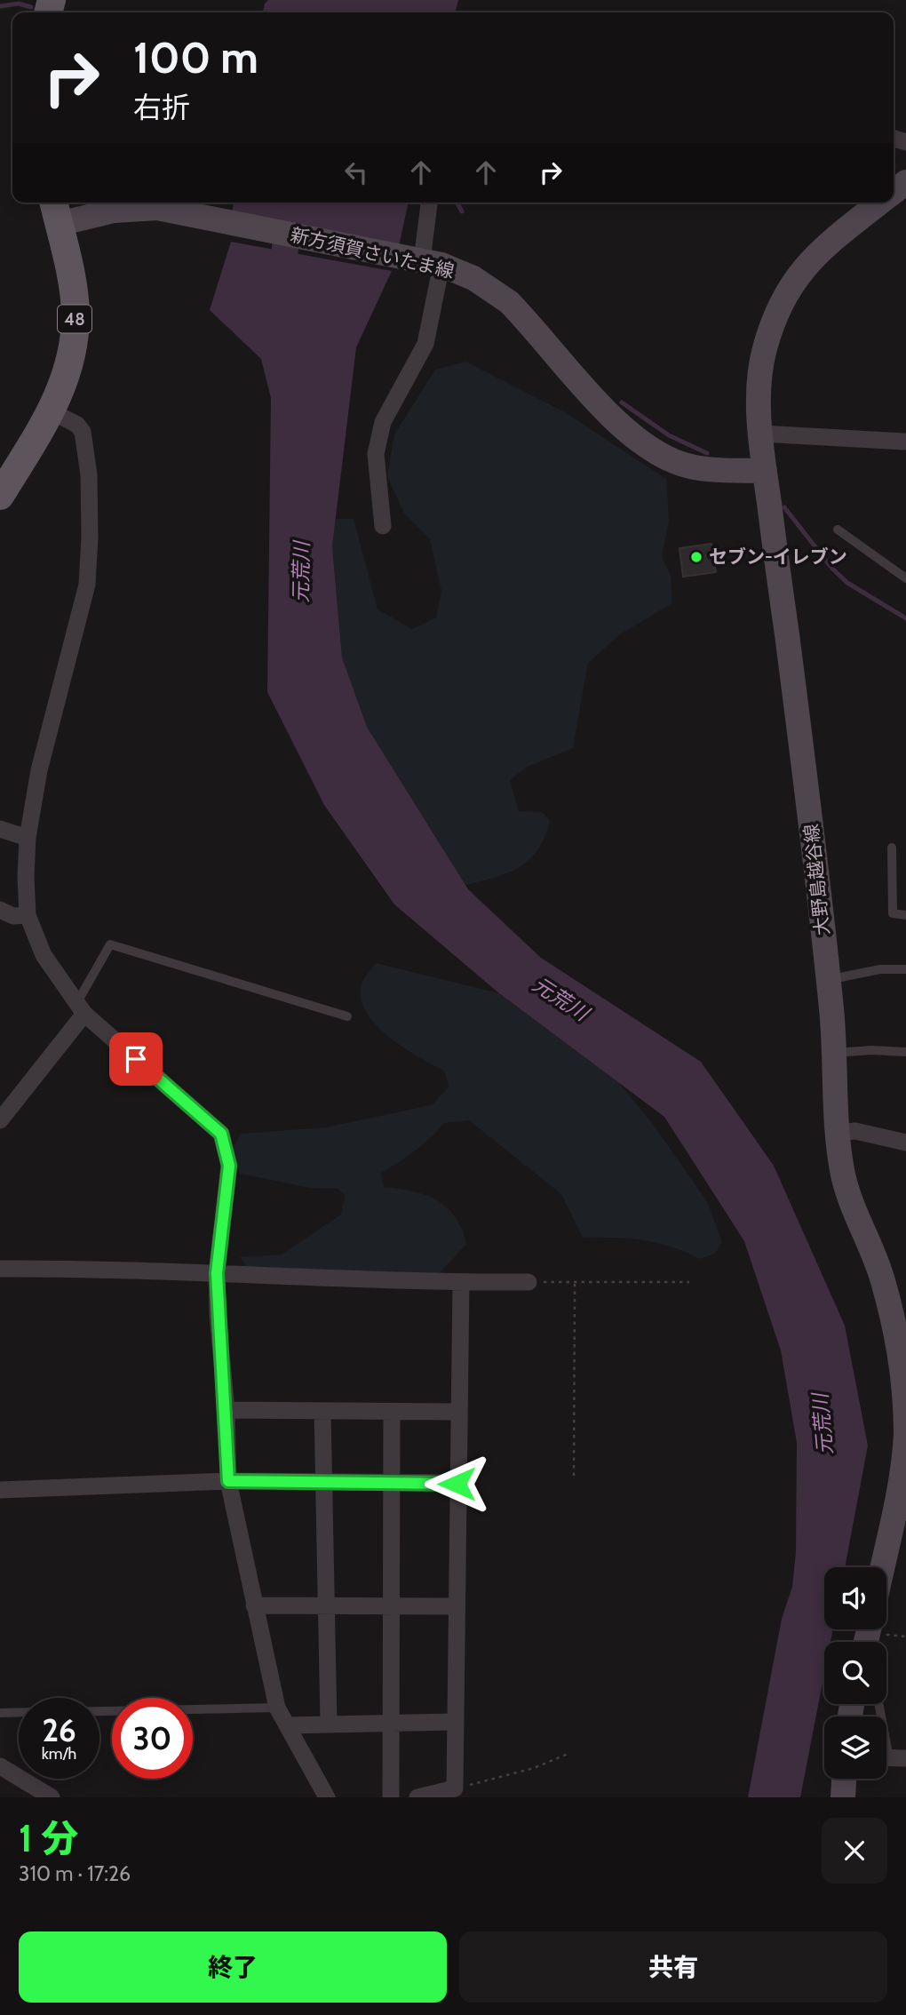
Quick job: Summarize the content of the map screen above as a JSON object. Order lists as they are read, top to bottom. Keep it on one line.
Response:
{"streets":{"main road":["新方須賀さいたま線","48","大野島越谷線"]},"crossings":[["新方須賀さいたま線","48"],["新方須賀さいたま線","大野島越谷線"]],"water":["元荒川"],"places":["セブン-イレブン"],"page":{"turn":["100 m","右折"],"speed":"26 km/h","limit":"30","heading":["1 分","310 m · 17:26"],"buttons":["終了","共有"]}}
